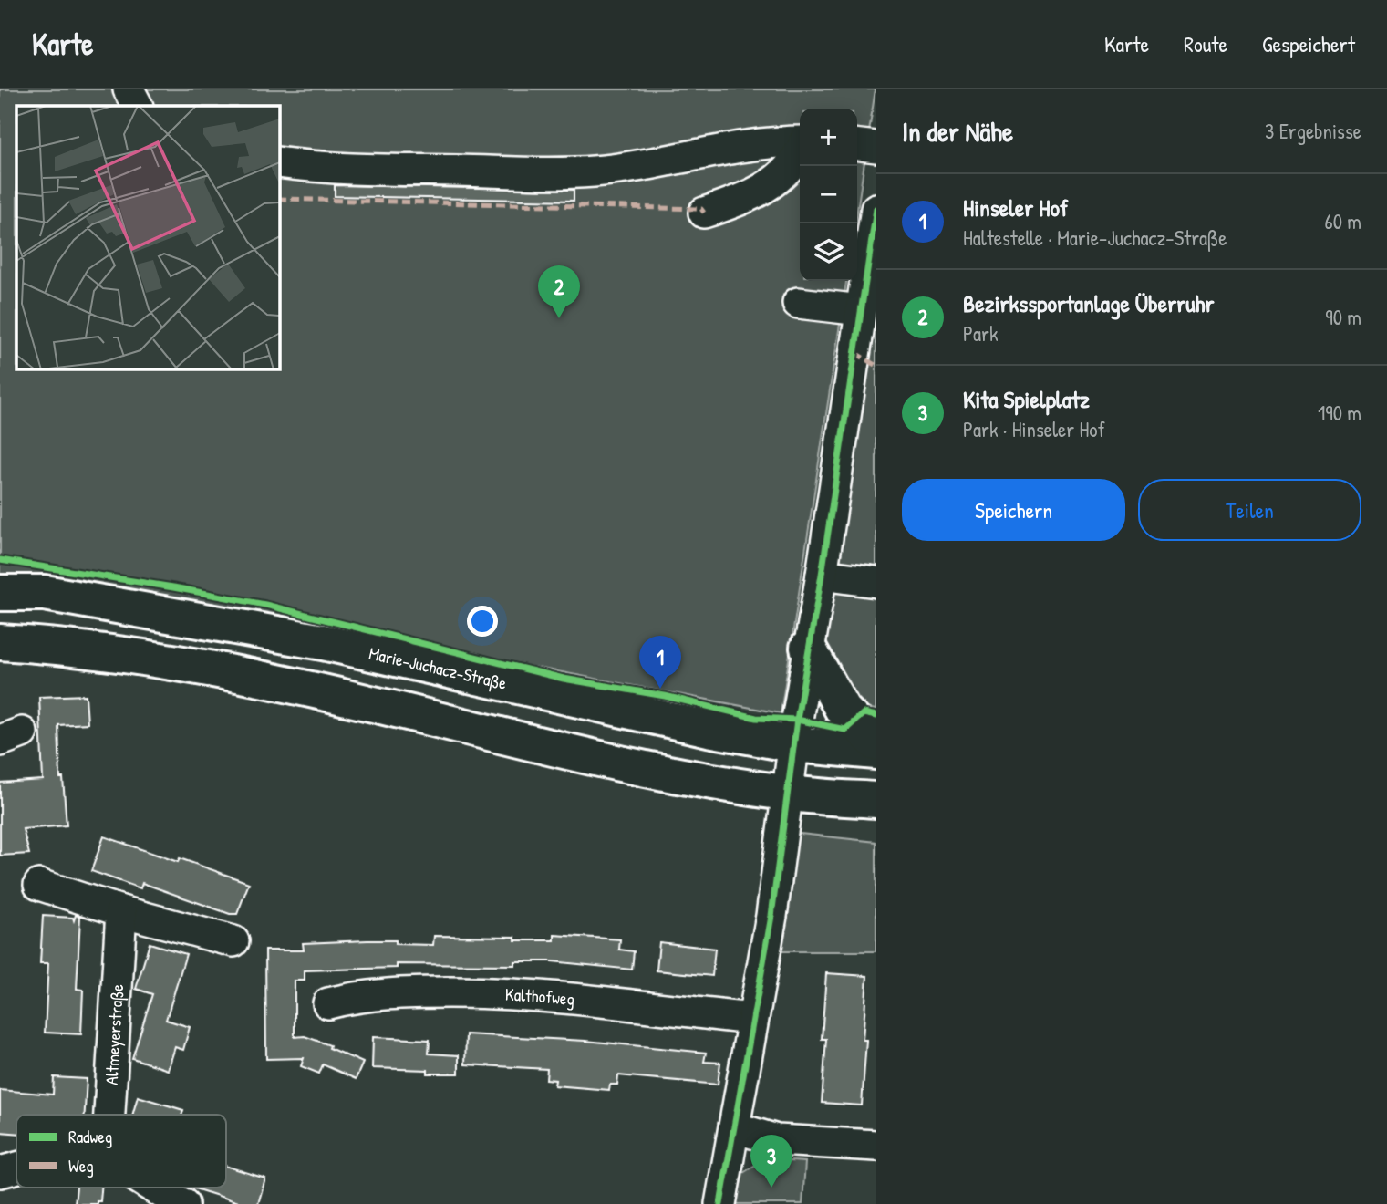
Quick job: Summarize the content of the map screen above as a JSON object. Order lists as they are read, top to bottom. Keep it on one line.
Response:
{"streets":{"main road":["Marie-Juchacz-Straße"],"street":["Kalthofweg","Altmeyerstraße"]},"legend":["Radweg","Weg"],"page":{"header":"Karte","nav":["Karte","Route","Gespeichert"],"heading":["In der Nähe","3 Ergebnisse"],"map_buttons":["+","−"],"list":[{"mark":"1","name":"Hinseler Hof","note":"Haltestelle · Marie-Juchacz-Straße","value":"60 m"},{"mark":"2","name":"Bezirkssportanlage Überruhr","note":"Park","value":"90 m"},{"mark":"3","name":"Kita Spielplatz","note":"Park · Hinseler Hof","value":"190 m"}],"pins":["2","1","3"],"buttons":["Speichern","Teilen"]}}
